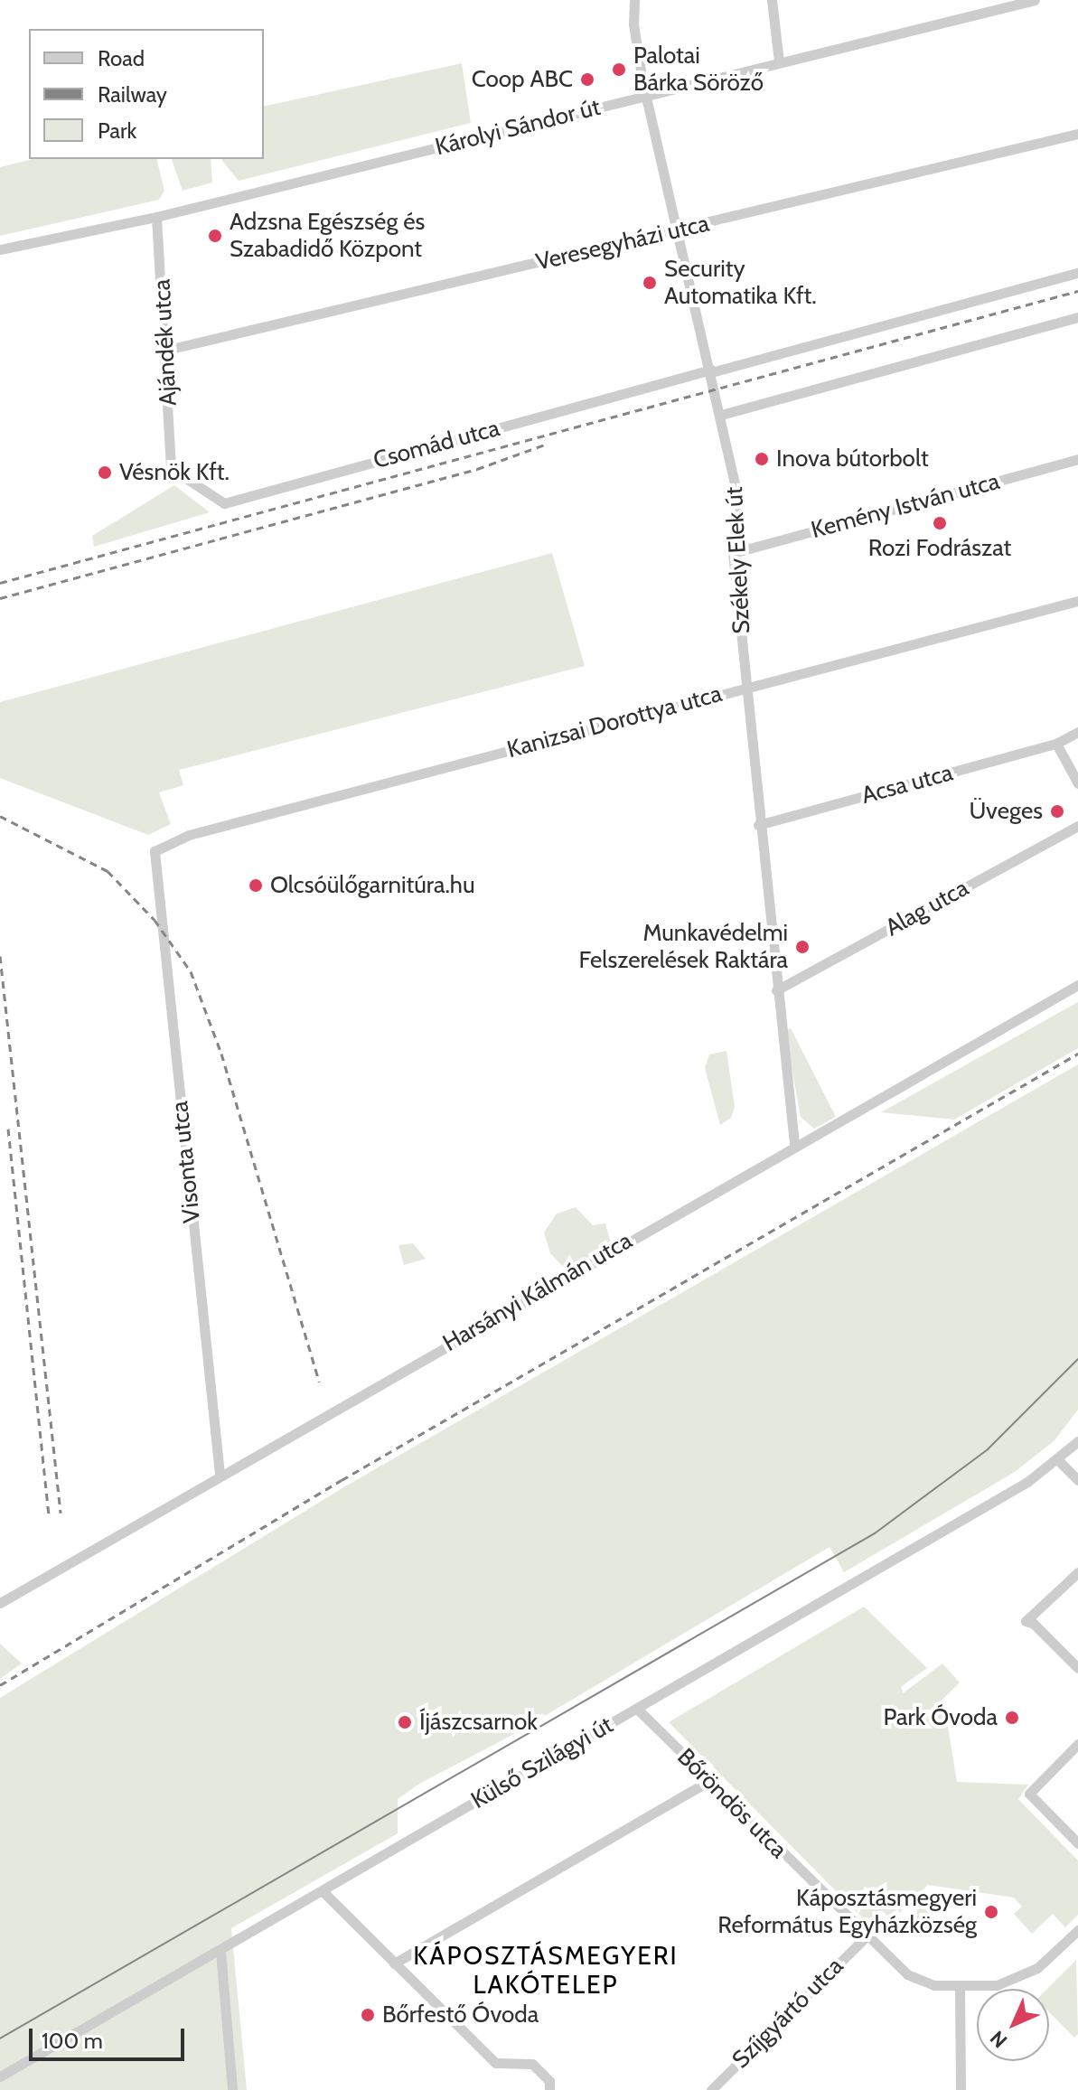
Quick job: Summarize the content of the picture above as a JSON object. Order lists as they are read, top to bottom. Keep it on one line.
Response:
{"streets":{"street":["Károlyi Sándor út","Veresegyházi utca","Ajándék utca","Csomád utca","Kemény István utca","Székely Elek út","Kanizsai Dorottya utca","Acsa utca","Alag utca","Visonta utca","Harsányi Kálmán utca","Külső Szilágyi út","Bőröndös utca","Szíjgyártó utca"]},"crossings":[["Károlyi Sándor út","Ajándék utca"],["Károlyi Sándor út","Székely Elek út"],["Veresegyházi utca","Ajándék utca"],["Veresegyházi utca","Székely Elek út"],["Ajándék utca","Csomád utca"],["Csomád utca","Székely Elek út"],["Kemény István utca","Székely Elek út"],["Székely Elek út","Kanizsai Dorottya utca"],["Székely Elek út","Acsa utca"],["Székely Elek út","Alag utca"],["Székely Elek út","Harsányi Kálmán utca"],["Kanizsai Dorottya utca","Visonta utca"],["Visonta utca","Harsányi Kálmán utca"],["Külső Szilágyi út","Bőröndös utca"],["Bőröndös utca","Szíjgyártó utca"]],"districts":["KÁPOSZTÁSMEGYERI LAKÓTELEP"],"places":["Palotai Bárka Söröző","Coop ABC","Adzsna Egészség és Szabadidő Központ","Security Automatika Kft.","Inova bútorbolt","Vésnök Kft.","Rozi Fodrászat","Üveges","Olcsóülőgarnitúra.hu","Munkavédelmi Felszerelések Raktára","Park Óvoda","Íjászcsarnok","Káposztásmegyeri Református Egyházközség","Bőrfestő Óvoda"],"legend":["Road","Railway","Park"],"scale_bar":"100 m","north":"bottom left"}
